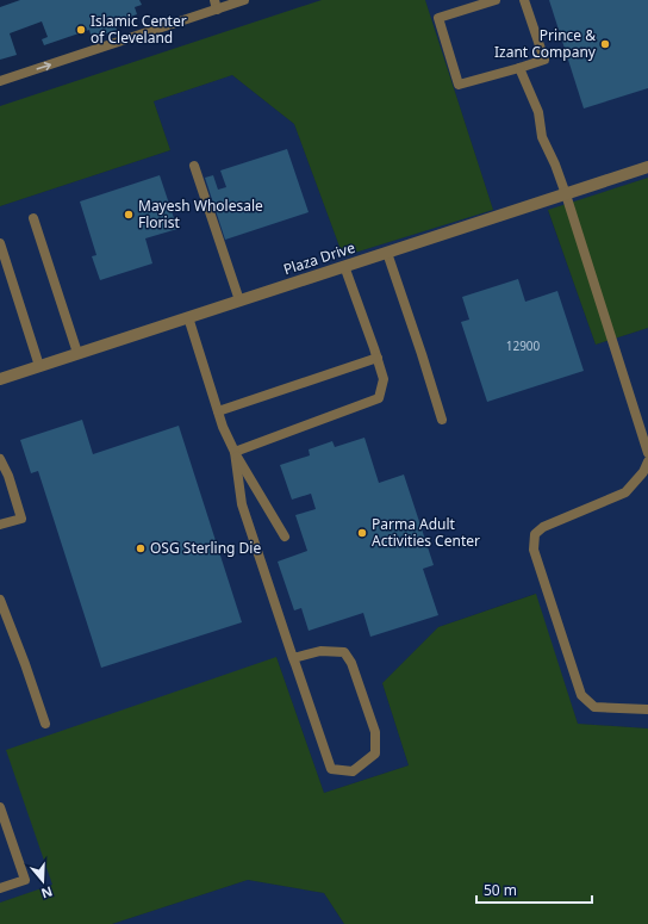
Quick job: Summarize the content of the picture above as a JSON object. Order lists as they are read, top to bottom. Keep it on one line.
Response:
{"streets":{"street":["Plaza Drive"]},"places":["Islamic Center of Cleveland","Prince & Izant Company","Mayesh Wholesale Florist","Parma Adult Activities Center","OSG Sterling Die"],"house_numbers":["12900"],"scale_bar":"50 m","north":"bottom"}
